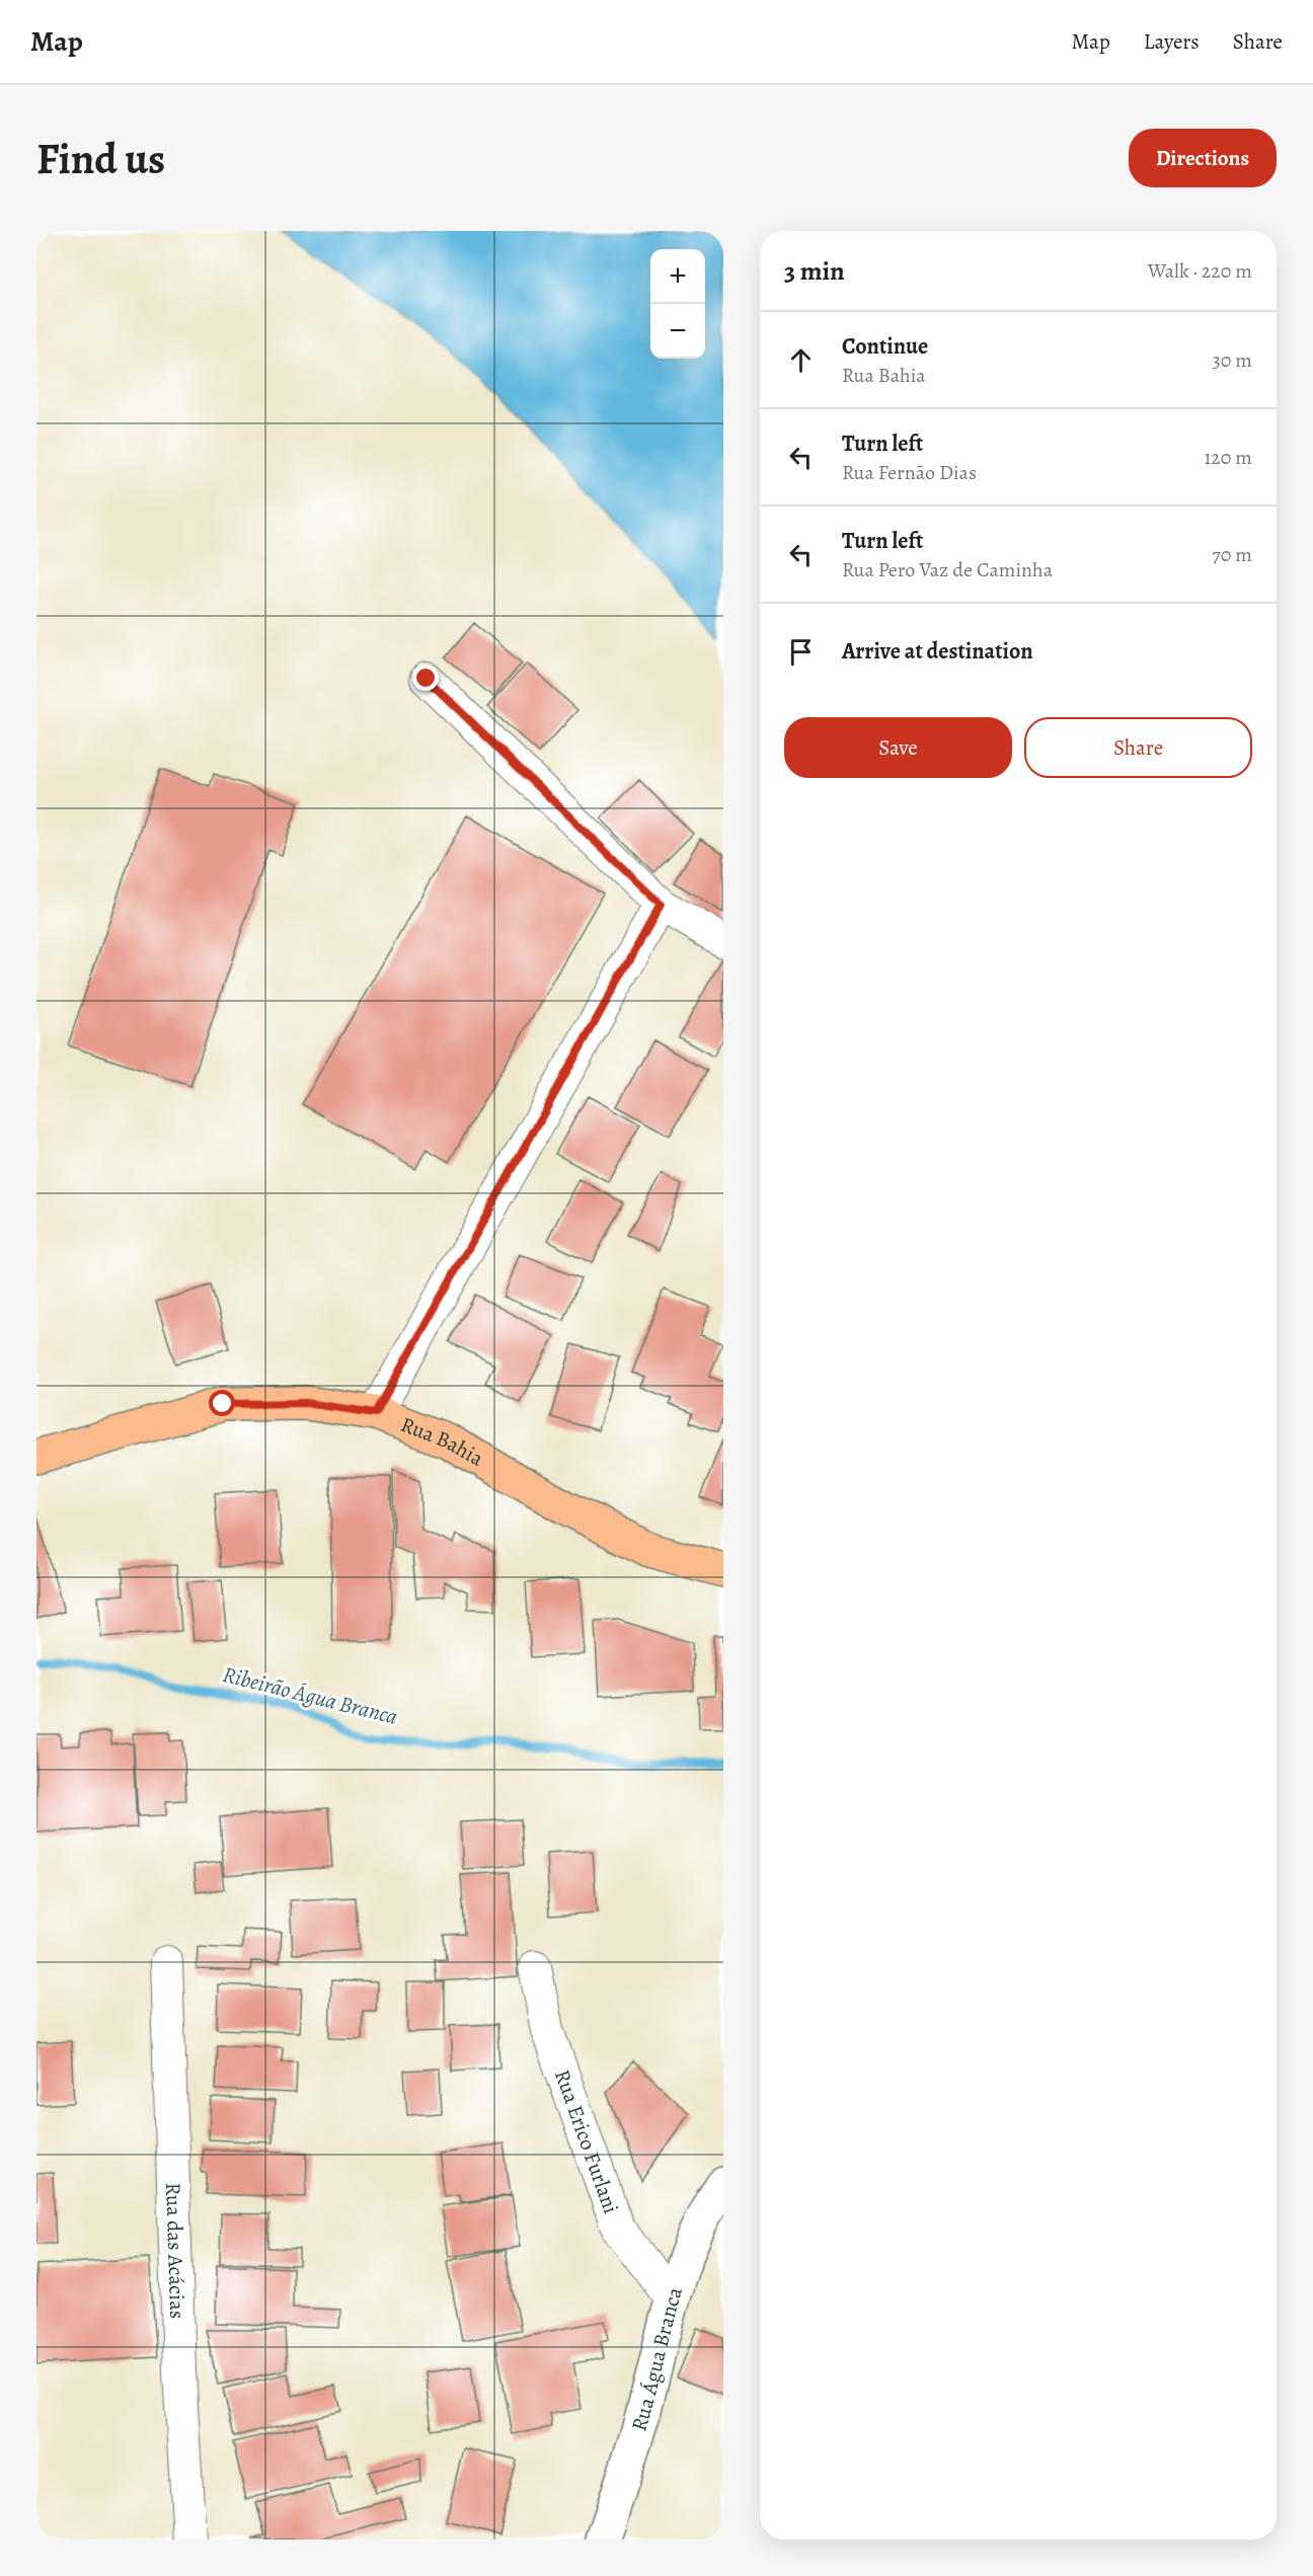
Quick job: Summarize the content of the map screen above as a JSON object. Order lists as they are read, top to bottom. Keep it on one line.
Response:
{"streets":{"main road":["Rua Bahia"],"street":["Rua Erico Furlani","Rua das Acácias","Rua Água Branca"]},"crossings":[["Rua Erico Furlani","Rua Água Branca"]],"water":["Ribeirão Água Branca"],"page":{"header":"Map","nav":["Map","Layers","Share"],"buttons":["Directions",["Save","Share"]],"title":"Find us","heading":["3 min","Walk · 220 m"],"map_buttons":["+","−"],"list":[["Continue","Rua Bahia","30 m"],["Turn left","Rua Fernão Dias","120 m"],["Turn left","Rua Pero Vaz de Caminha","70 m"],"Arrive at destination"]}}
